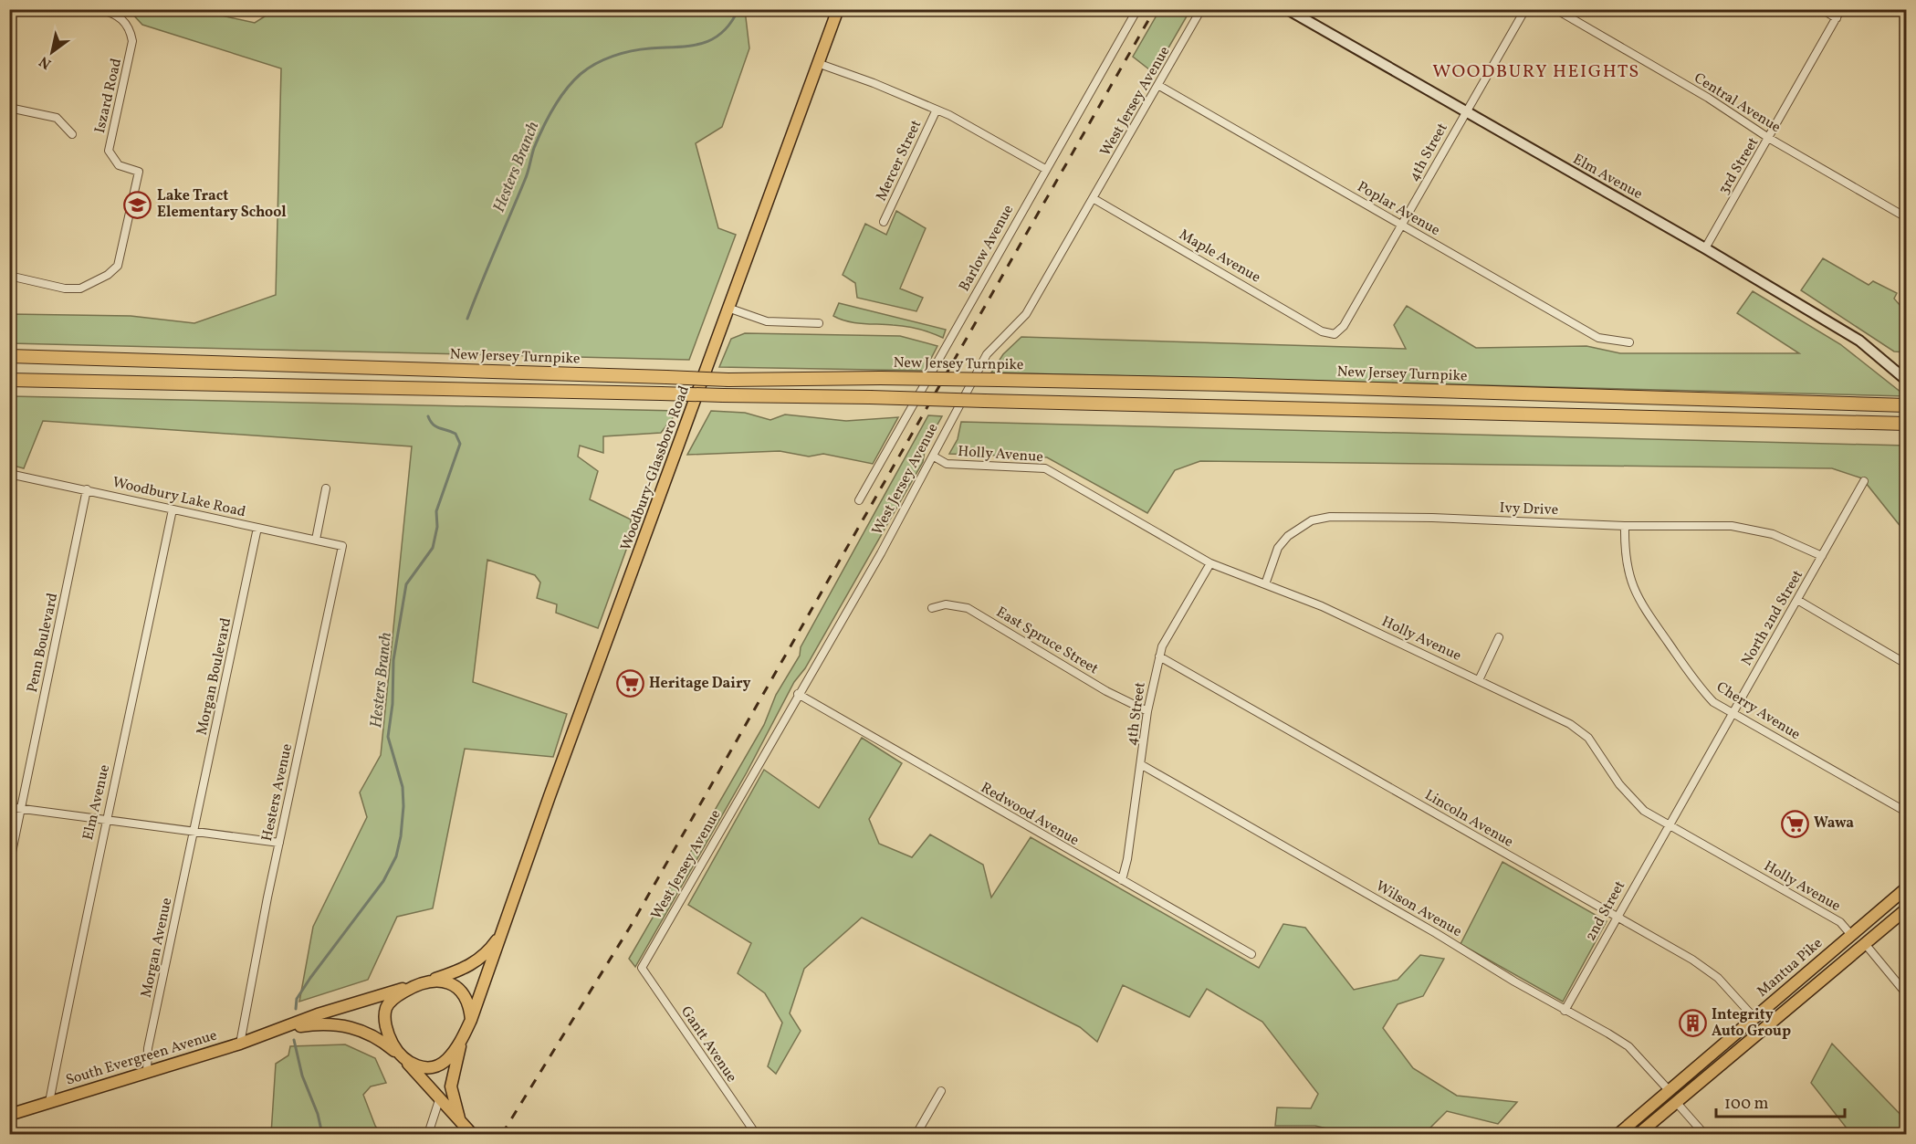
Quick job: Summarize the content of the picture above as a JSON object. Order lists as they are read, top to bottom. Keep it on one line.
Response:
{"streets":{"highway":["New Jersey Turnpike"],"main road":["Elm Avenue","Woodbury-Glassboro Road","Mantua Pike","South Evergreen Avenue"],"street":["Iszard Road","West Jersey Avenue","Central Avenue","4th Street","Mercer Street","3rd Street","Poplar Avenue","Barlow Avenue","Maple Avenue","Holly Avenue","Woodbury Lake Road","Ivy Drive","North 2nd Street","East Spruce Street","Penn Boulevard","Morgan Boulevard","Cherry Avenue","Hesters Avenue","Redwood Avenue","Lincoln Avenue","Wilson Avenue","2nd Street","Morgan Avenue","Gantt Avenue"]},"crossings":[["West Jersey Avenue","Poplar Avenue"],["West Jersey Avenue","Maple Avenue"],["West Jersey Avenue","Holly Avenue"],["West Jersey Avenue","Redwood Avenue"],["West Jersey Avenue","Gantt Avenue"],["Central Avenue","3rd Street"],["4th Street","Elm Avenue"],["4th Street","Poplar Avenue"],["4th Street","Maple Avenue"],["4th Street","Holly Avenue"],["4th Street","East Spruce Street"],["4th Street","Redwood Avenue"],["4th Street","Lincoln Avenue"],["4th Street","Wilson Avenue"],["3rd Street","Elm Avenue"],["Elm Avenue","Woodbury Lake Road"],["Elm Avenue","South Evergreen Avenue"],["Holly Avenue","Ivy Drive"],["Holly Avenue","North 2nd Street"],["Holly Avenue","2nd Street"],["Holly Avenue","Mantua Pike"],["Woodbury-Glassboro Road","South Evergreen Avenue"],["Woodbury Lake Road","Penn Boulevard"],["Woodbury Lake Road","Morgan Boulevard"],["Woodbury Lake Road","Hesters Avenue"],["Ivy Drive","North 2nd Street"],["Ivy Drive","Cherry Avenue"],["North 2nd Street","Cherry Avenue"],["North 2nd Street","2nd Street"],["Morgan Boulevard","Morgan Avenue"],["Hesters Avenue","South Evergreen Avenue"],["Lincoln Avenue","2nd Street"],["Lincoln Avenue","Mantua Pike"],["Wilson Avenue","2nd Street"],["Wilson Avenue","Mantua Pike"],["Morgan Avenue","South Evergreen Avenue"]],"districts":["WOODBURY HEIGHTS"],"water":["Hesters Branch"],"places":{"school or university":["Lake Tract Elementary School"],"supermarket":["Heritage Dairy","Wawa"],"building":["Integrity Auto Group"]},"scale_bar":"100 m","north":"bottom left"}
